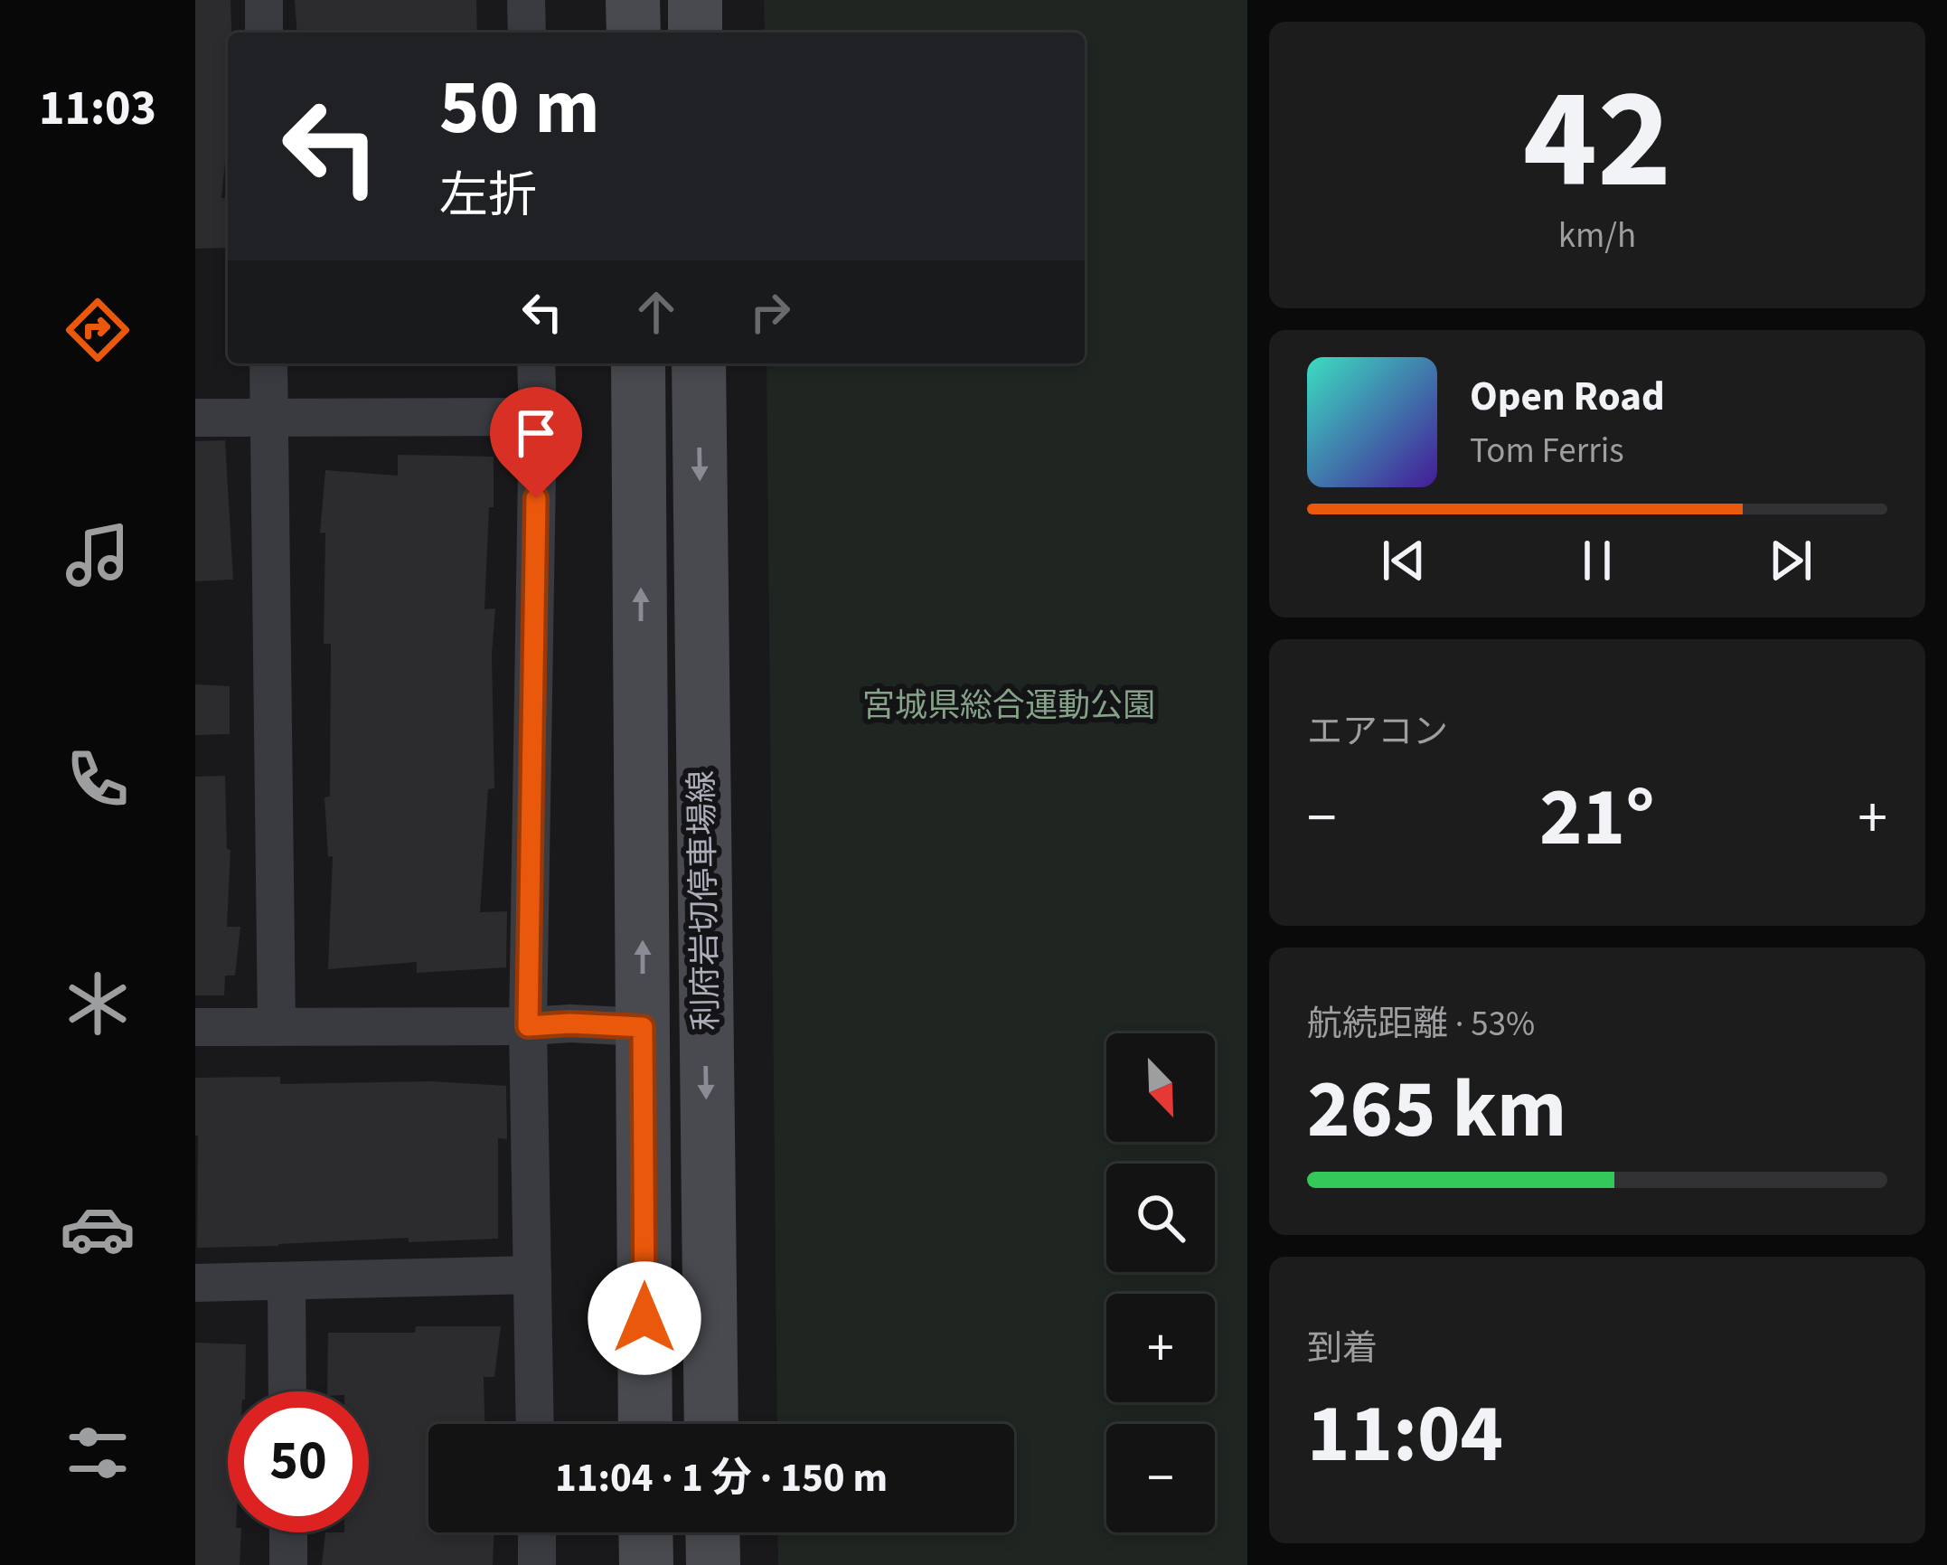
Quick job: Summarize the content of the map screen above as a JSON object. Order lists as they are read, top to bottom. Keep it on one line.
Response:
{"streets":{"main road":["利府岩切停車場線"]},"parks":["宮城県総合運動公園"],"north":"bottom right","page":{"tabs":"11:03","tile":[["42","km/h"],"エアコン",["航続距離 · 53%","265 km"],["到着","11:04"]],"turn":["50 m","左折"],"song":["Open Road","Tom Ferris"],"heat":["−","21°","+"],"map_buttons":["+","−"],"limit":"50","trip":"11:04 · 1 分 · 150 m"}}
